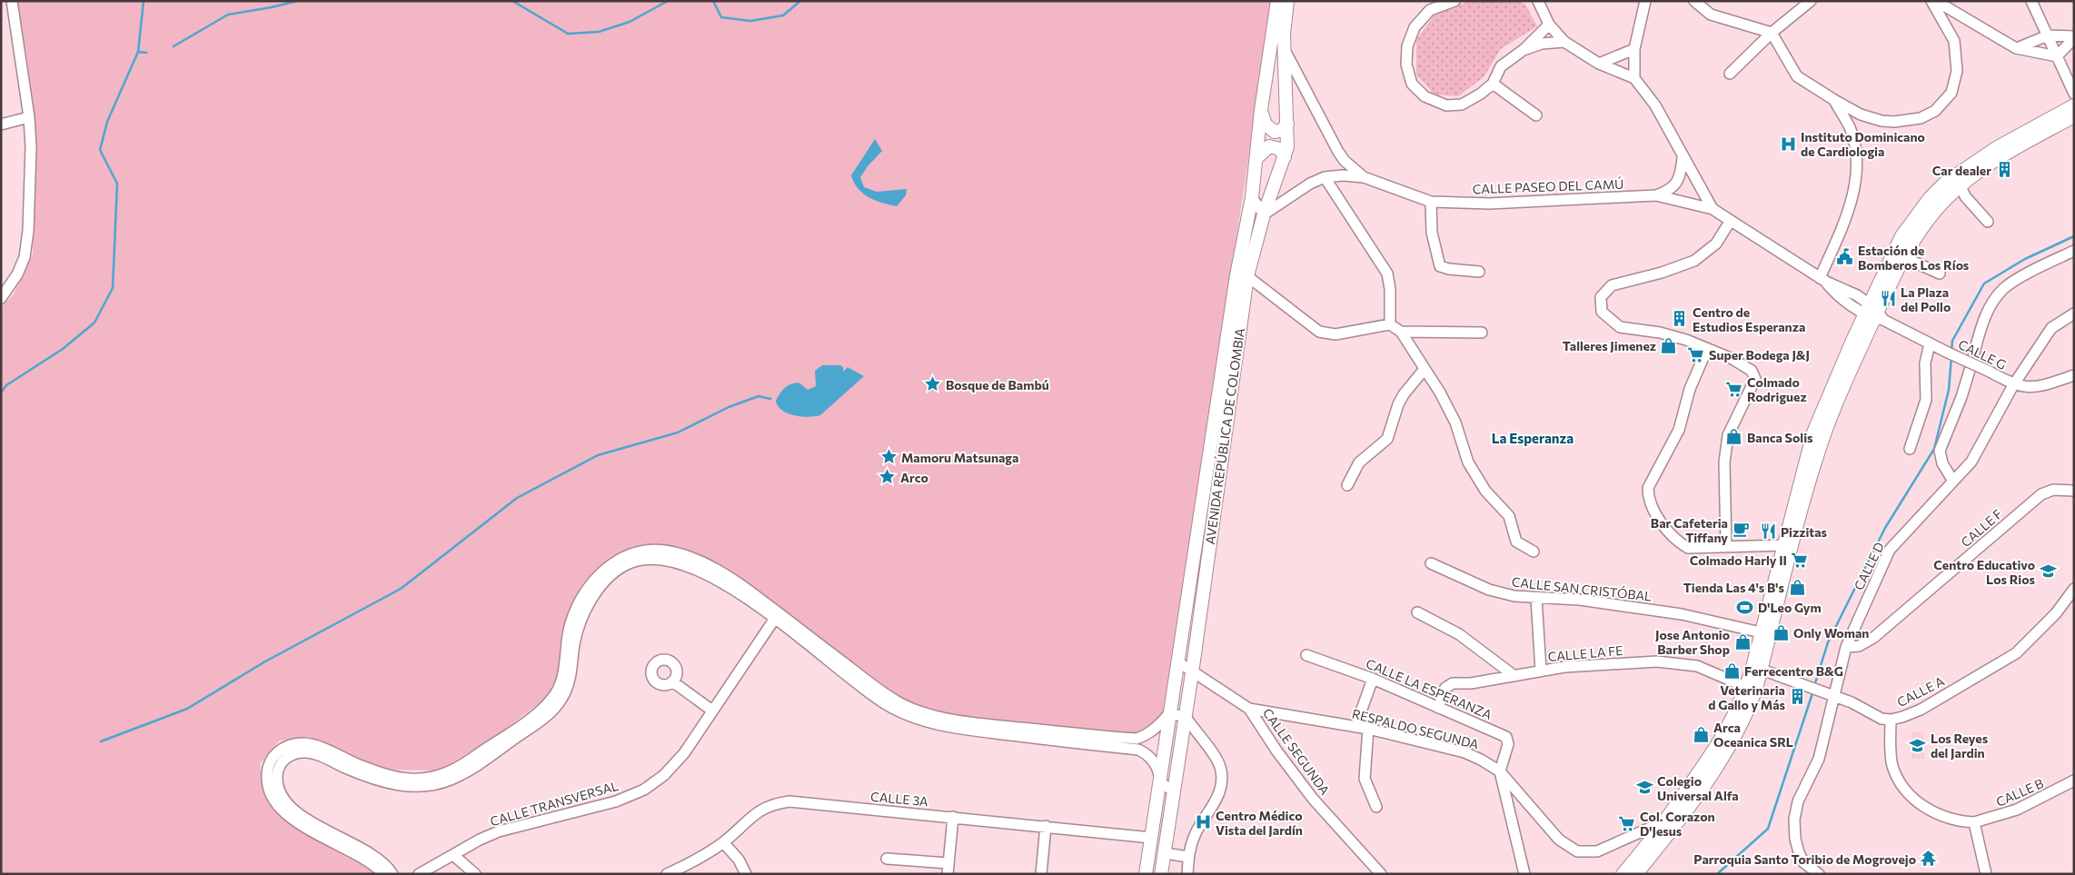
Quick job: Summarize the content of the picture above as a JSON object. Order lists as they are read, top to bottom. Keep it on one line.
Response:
{"streets":{"main road":["AVENIDA REPÚBLICA DE COLOMBIA"],"street":["CALLE PASEO DEL CAMÚ","CALLE G","CALLE F","CALLE D","CALLE SAN CRISTÓBAL","CALLE LA FE","CALLE LA ESPERANZA","CALLE A","RESPALDO SEGUNDA","CALLE SEGUNDA","CALLE B","CALLE 3A","CALLE TRANSVERSAL"]},"crossings":[["CALLE PASEO DEL CAMÚ","CALLE G"],["CALLE PASEO DEL CAMÚ","AVENIDA REPÚBLICA DE COLOMBIA"],["CALLE G","CALLE D"],["AVENIDA REPÚBLICA DE COLOMBIA","CALLE SEGUNDA"],["AVENIDA REPÚBLICA DE COLOMBIA","CALLE 3A"],["CALLE F","CALLE D"],["CALLE D","CALLE A"],["CALLE LA FE","CALLE LA ESPERANZA"],["CALLE LA ESPERANZA","RESPALDO SEGUNDA"],["CALLE A","CALLE B"],["RESPALDO SEGUNDA","CALLE SEGUNDA"]],"districts":["La Esperanza"],"places":{"hospital":["Instituto Dominicano de Cardiologia","Centro Médico Vista del Jardín"],"building":["Car dealer","Centro de Estudios Esperanza","Veterinaria d Gallo y Más"],"public building":["Estación de Bomberos Los Ríos"],"restaurant":["La Plaza del Pollo","Pizzitas"],"shop":["Talleres Jimenez","Banca Solis","Tienda Las 4's B's","Only Woman","Jose Antonio Barber Shop","Ferrecentro B&G","Arca Oceanica SRL"],"supermarket":["Super Bodega J&J","Colmado Rodriguez","Colmado Harly II","Col. Corazon D'Jesus"],"place":["Bosque de Bambú","Mamoru Matsunaga","Arco"],"cafe":["Bar Cafeteria Tiffany"],"school or university":["Centro Educativo Los Rios","Los Reyes del Jardin","Colegio Universal Alfa"],"sports":["D'Leo Gym"],"temple":["Parroquia Santo Toribio de Mogrovejo"]}}
